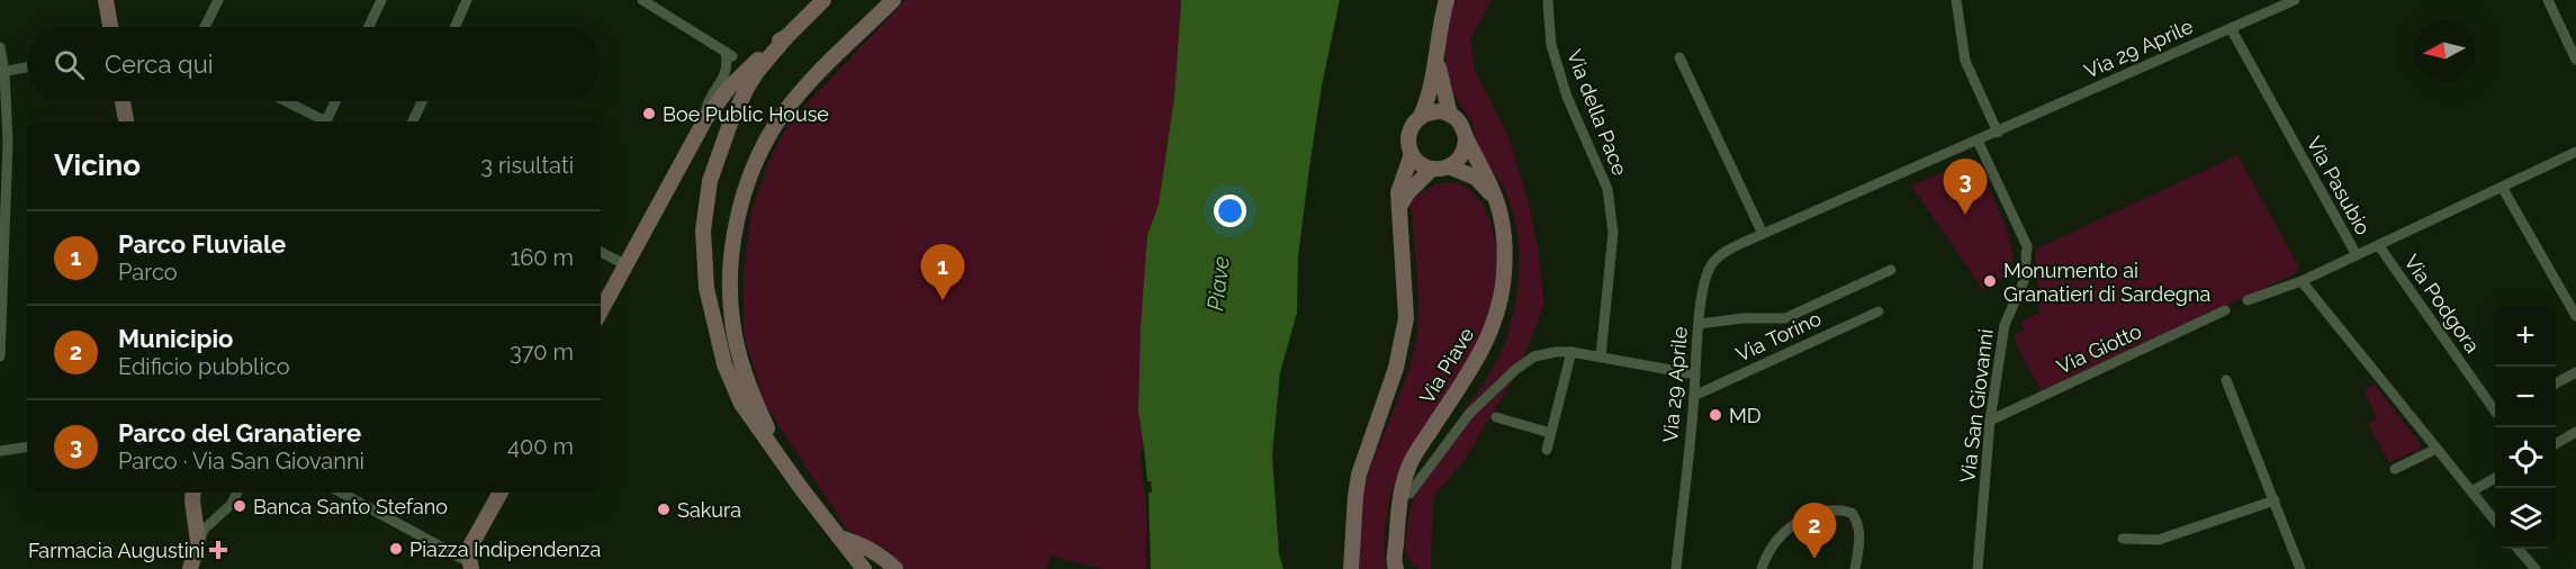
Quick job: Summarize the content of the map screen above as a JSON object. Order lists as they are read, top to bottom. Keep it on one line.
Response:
{"streets":{"street":["Via 29 Aprile","Via della Pace","Via Pasubio","Via Podgora","Via Torino","Via Giotto","Via Piave","Via San Giovanni"]},"crossings":[["Via 29 Aprile","Via Pasubio"],["Via 29 Aprile","Via Torino"],["Via 29 Aprile","Via San Giovanni"],["Via Pasubio","Via Podgora"],["Via Giotto","Via San Giovanni"]],"water":["Piave"],"places":{"other":["Boe Public House","Monumento ai Granatieri di Sardegna","MD","Banca Santo Stefano","Sakura","Piazza Indipendenza"],"health":["Farmacia Augustini"]},"north":"left","page":{"search":"Cerca qui","heading":["Vicino","3 risultati"],"pins":["3","1","2"],"list":[{"mark":"1","name":"Parco Fluviale","note":"Parco","value":"160 m"},{"mark":"2","name":"Municipio","note":"Edificio pubblico","value":"370 m"},{"mark":"3","name":"Parco del Granatiere","note":"Parco · Via San Giovanni","value":"400 m"}],"map_buttons":["+","−"]}}
